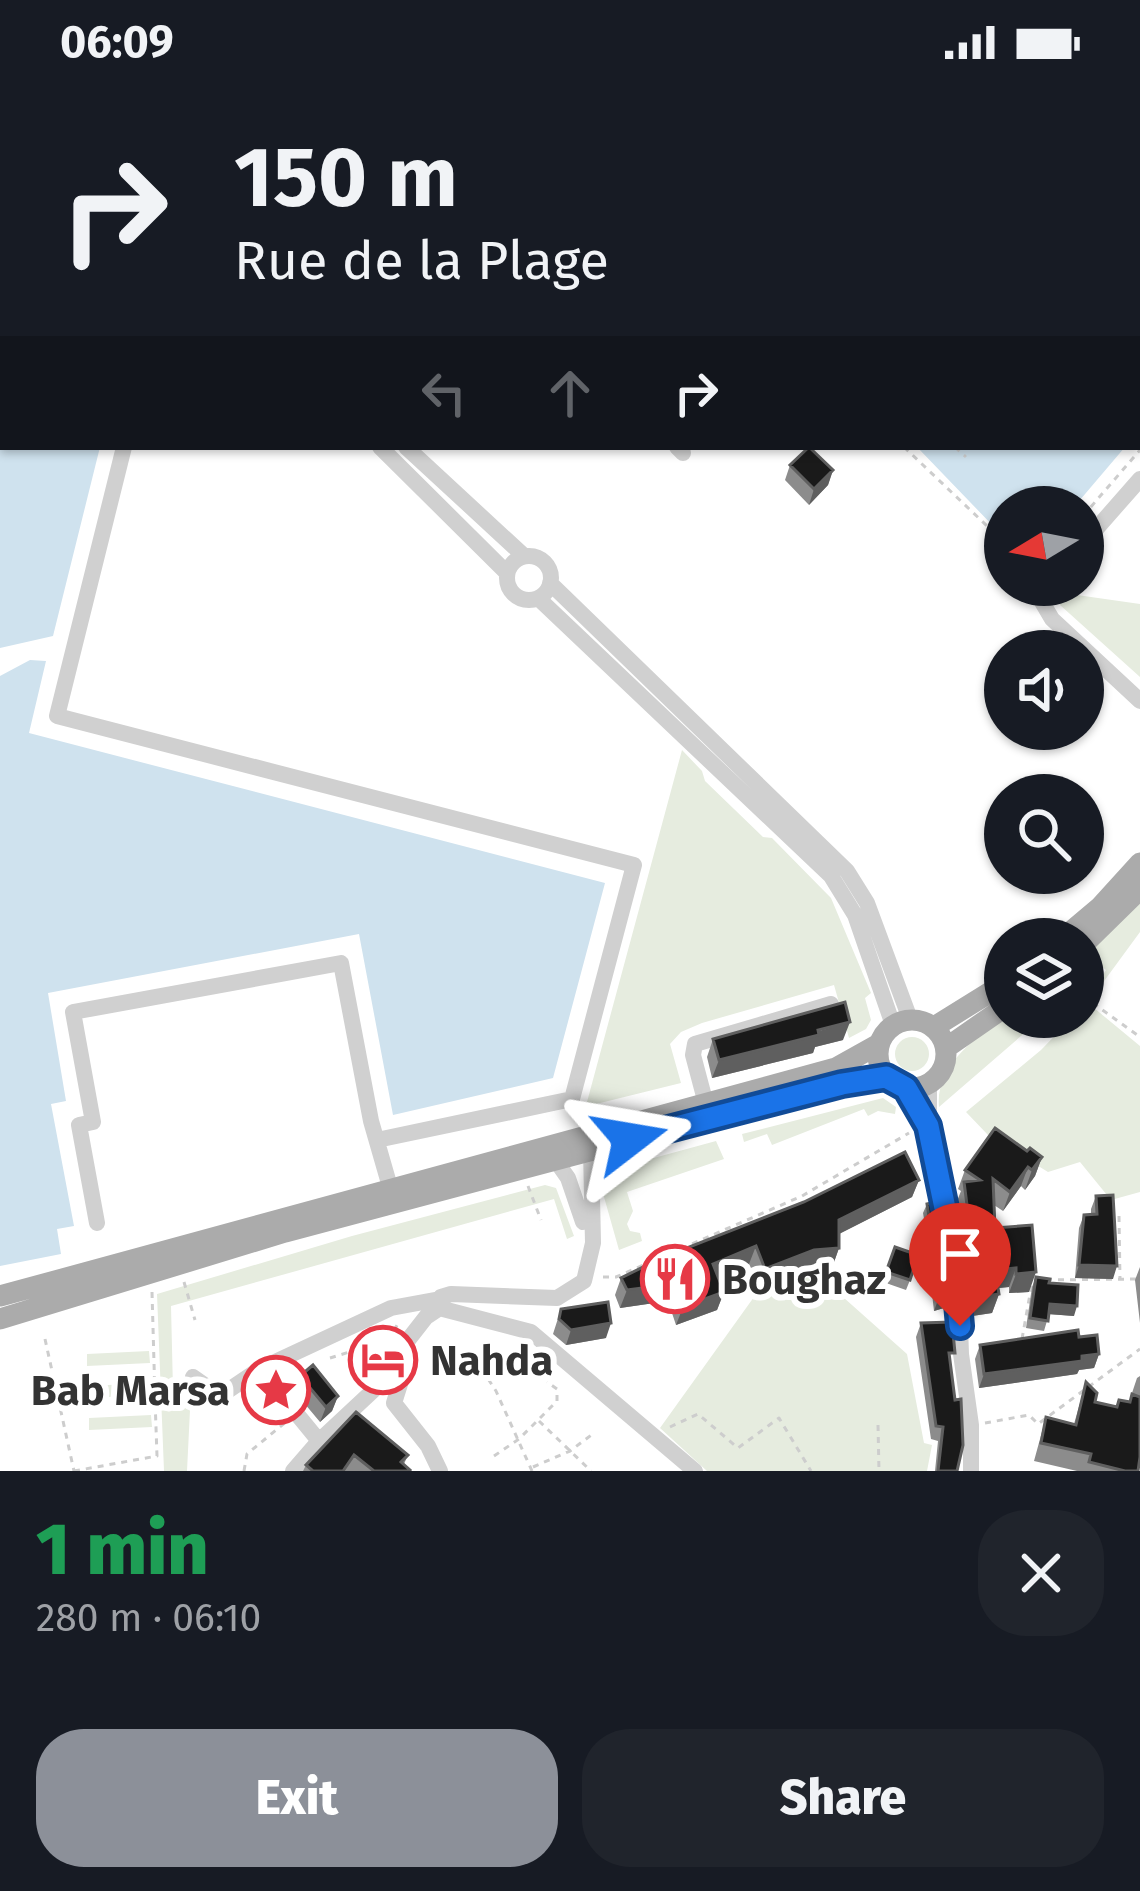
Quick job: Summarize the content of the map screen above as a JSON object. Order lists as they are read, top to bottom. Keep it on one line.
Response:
{"places":{"restaurant":["Boughaz"],"hotel":["Nahda"],"place":["Bab Marsa"]},"north":"left","page":{"status":"06:09","turn":["150 m","Rue de la Plage"],"heading":["1 min","280 m · 06:10"],"buttons":["Exit","Share"]}}
